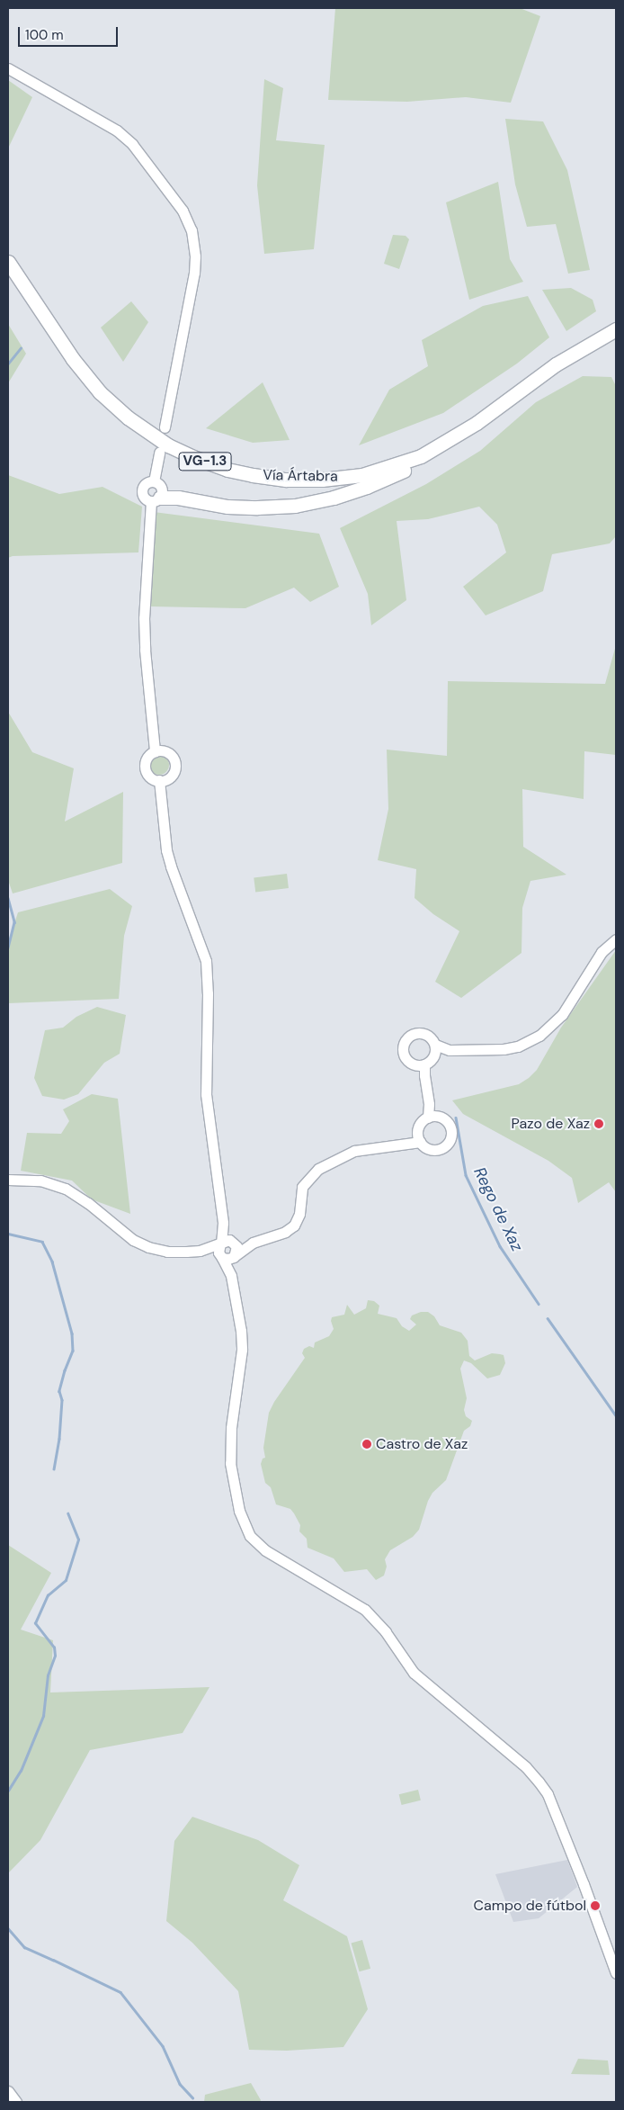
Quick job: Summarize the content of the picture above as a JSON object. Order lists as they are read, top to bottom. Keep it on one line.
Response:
{"streets":{"highway":["VG-1.3","Vía Ártabra"]},"water":["Rego de Xaz"],"places":["Pazo de Xaz","Castro de Xaz","Campo de fútbol"],"scale_bar":"100 m"}
